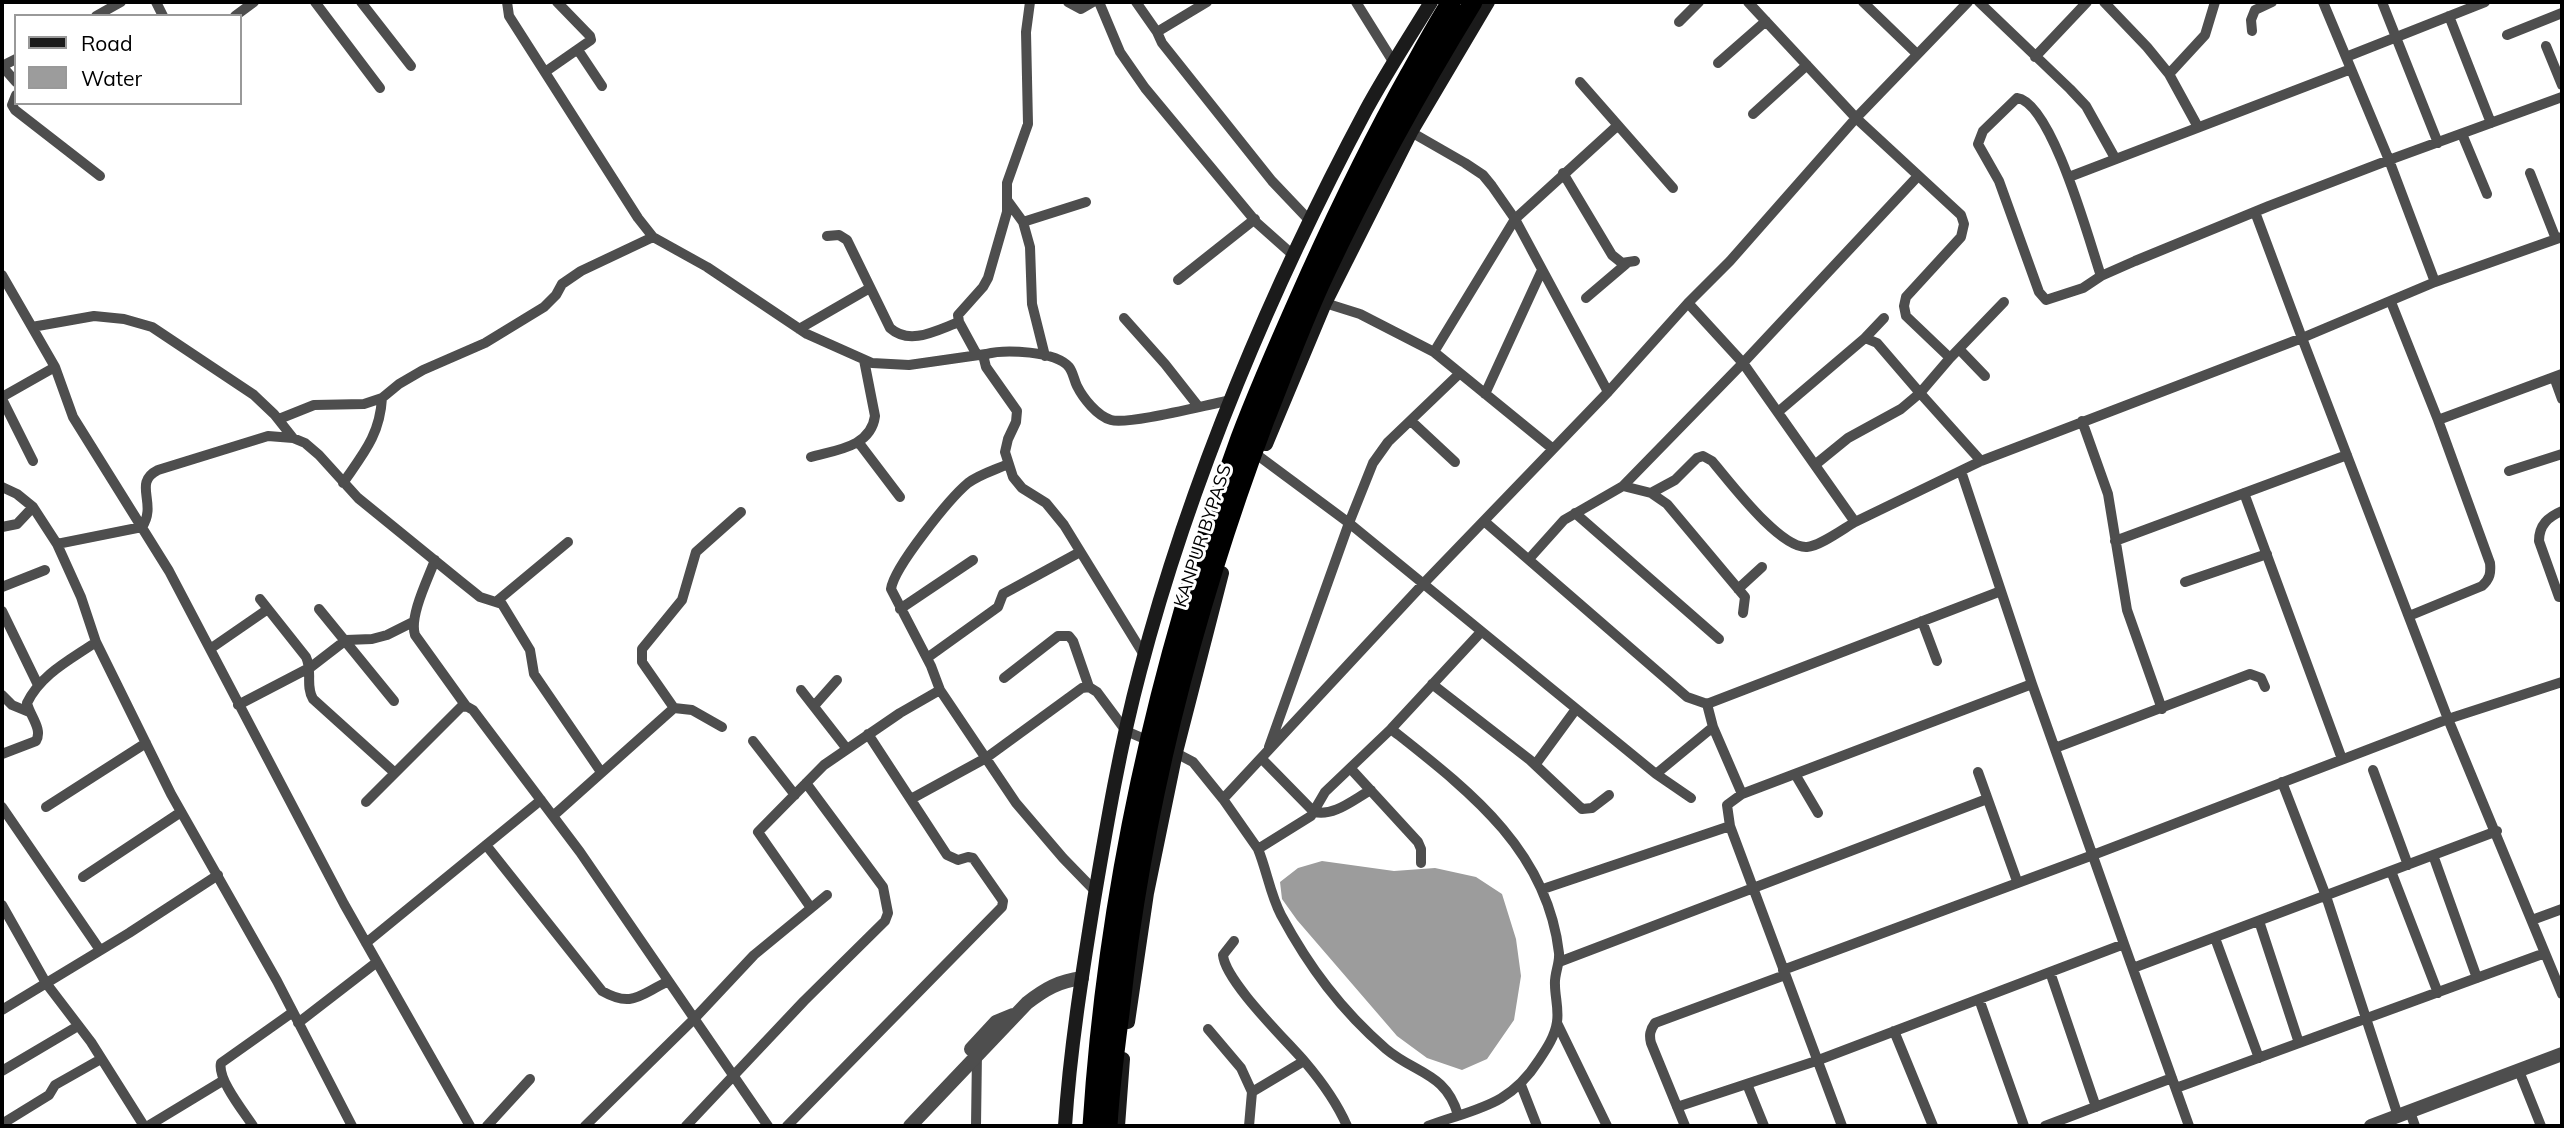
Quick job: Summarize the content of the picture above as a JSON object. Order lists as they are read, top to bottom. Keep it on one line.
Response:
{"streets":{"highway":["KANPUR BYPASS"]},"legend":["Road","Water"]}
